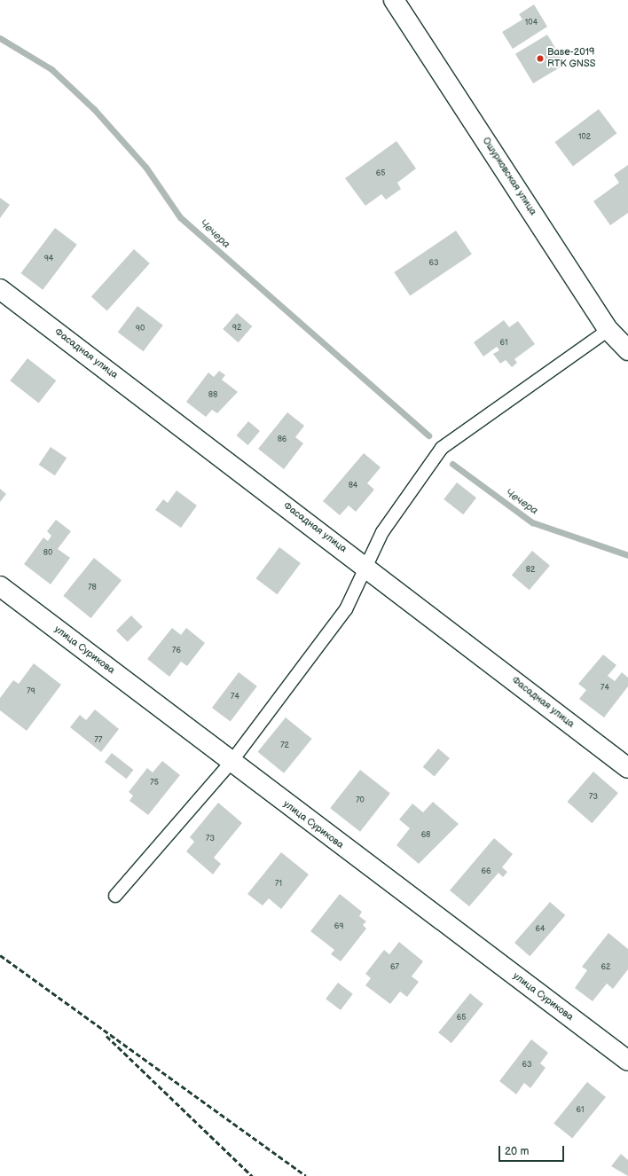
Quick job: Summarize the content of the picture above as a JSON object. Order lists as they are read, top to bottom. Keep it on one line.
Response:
{"streets":{"street":["Ошурковская улица","Фасадная улица","улица Сурикова"]},"water":["Чечера"],"places":["Base-2019 RTK GNSS"],"house_numbers":["104","102","65","94","63","92","90","61","88","86","84","80","82","78","76","74","79","74","77","72","75","73","70","68","73","66","71","69","64","67","62","65","63","61"],"scale_bar":"20 m"}
